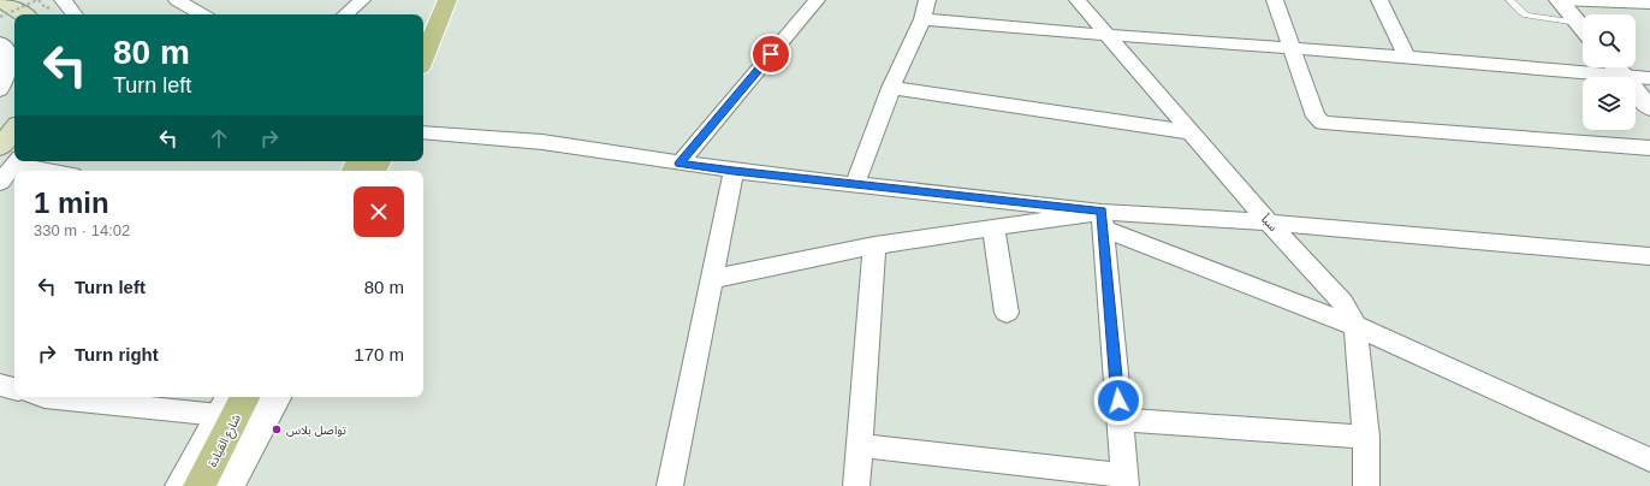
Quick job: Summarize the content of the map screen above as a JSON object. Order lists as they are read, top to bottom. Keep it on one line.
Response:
{"streets":{"main road":["شارع القيادة"],"street":["سبأ"]},"places":["تواصل بلاس"],"page":{"turn":["80 m","Turn left"],"heading":["1 min","330 m · 14:02"],"list":[{"name":"Turn left","value":"80 m"},{"name":"Turn right","value":"170 m"}]}}
